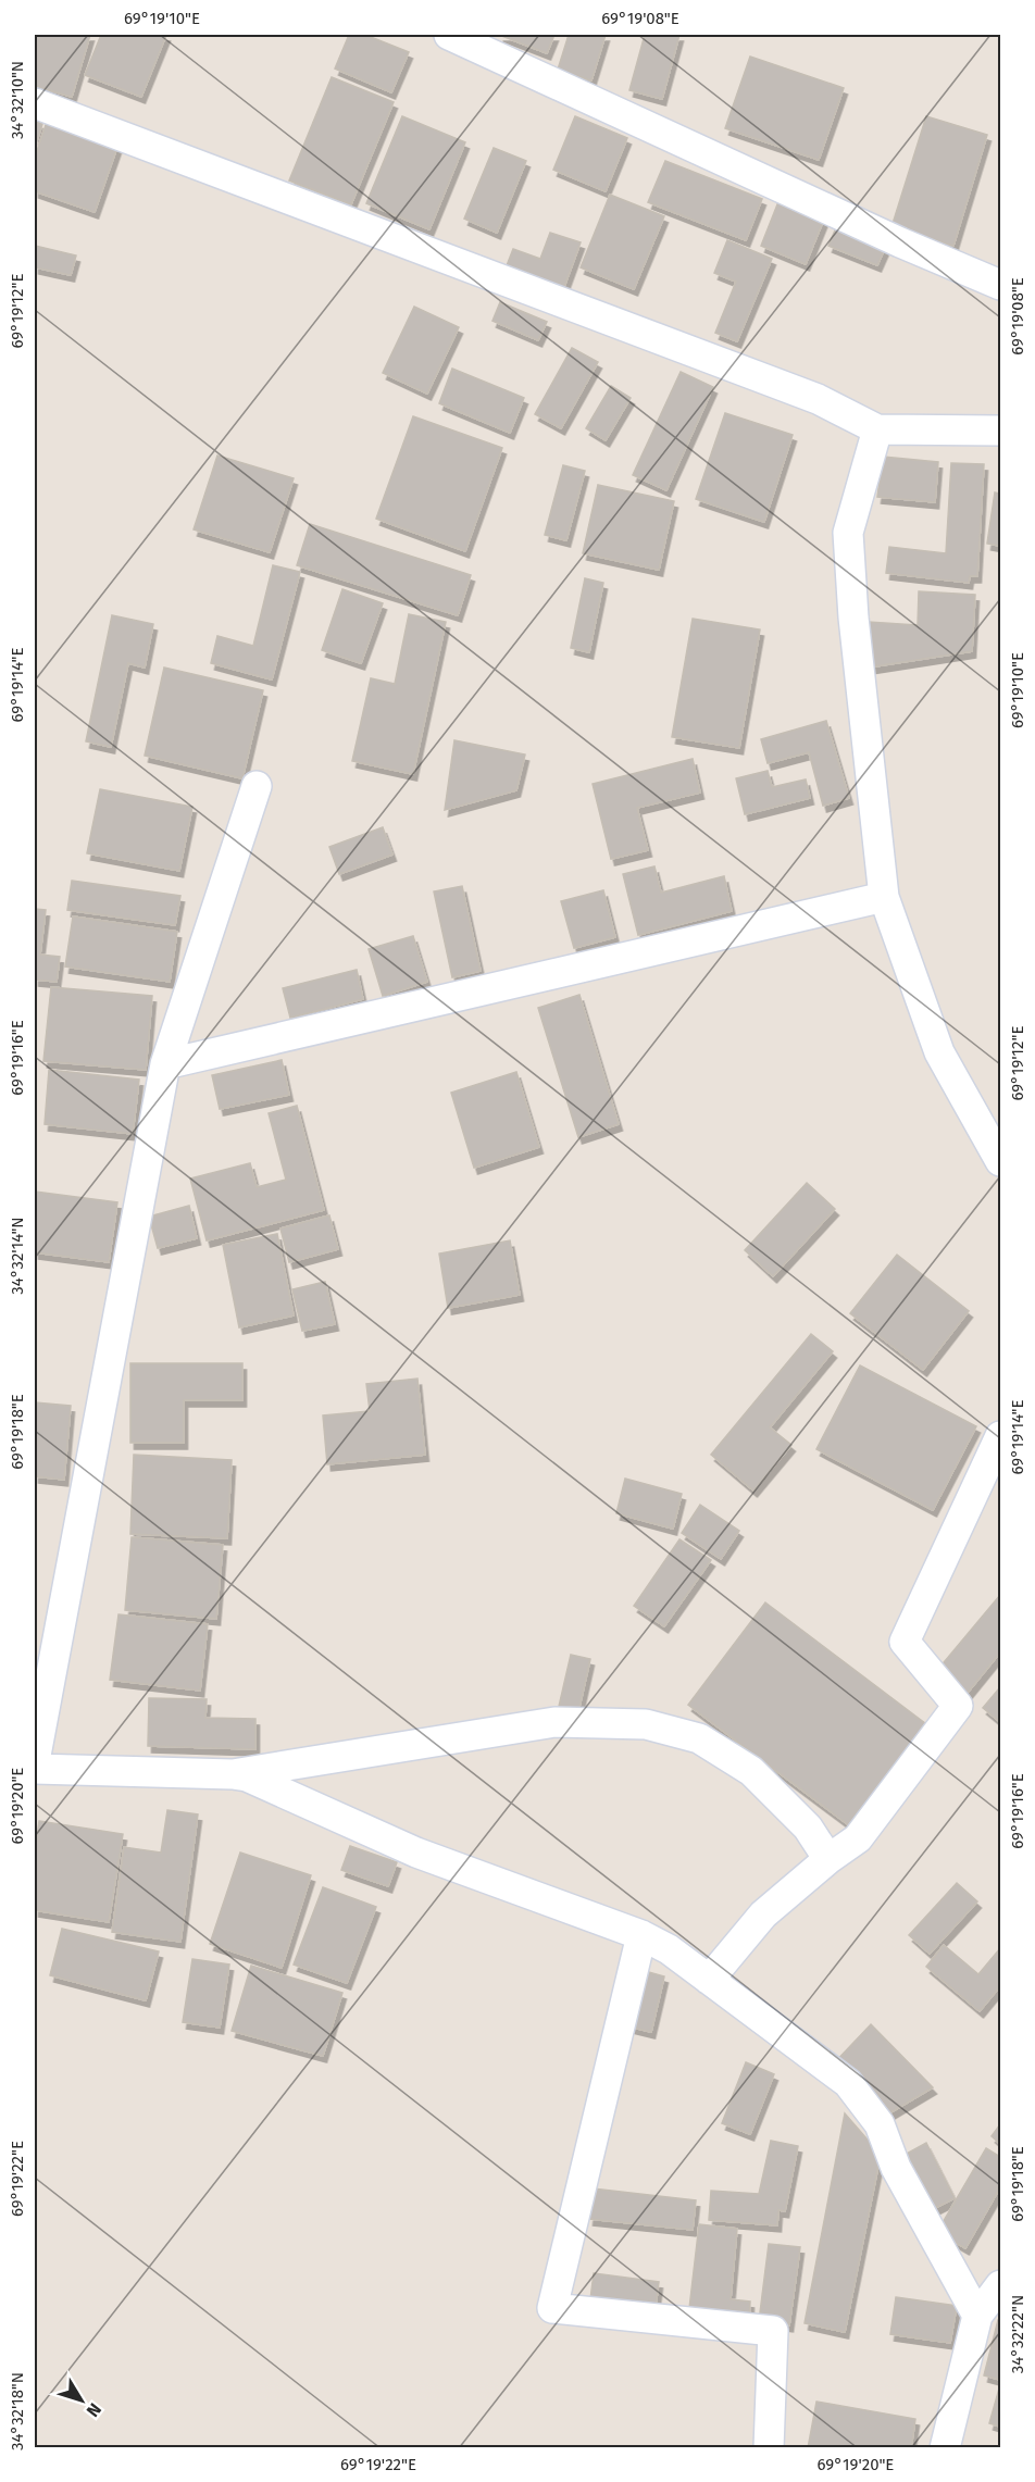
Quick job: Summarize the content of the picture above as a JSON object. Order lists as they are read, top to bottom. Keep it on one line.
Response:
{"north":"bottom right","coordinates":["69°19'10\"E","69°19'08\"E","34°32'10\"N","69°19'12\"E","69°19'14\"E","69°19'16\"E","34°32'14\"N","69°19'18\"E","69°19'20\"E","69°19'22\"E","34°32'22\"N","34°32'18\"N"]}
